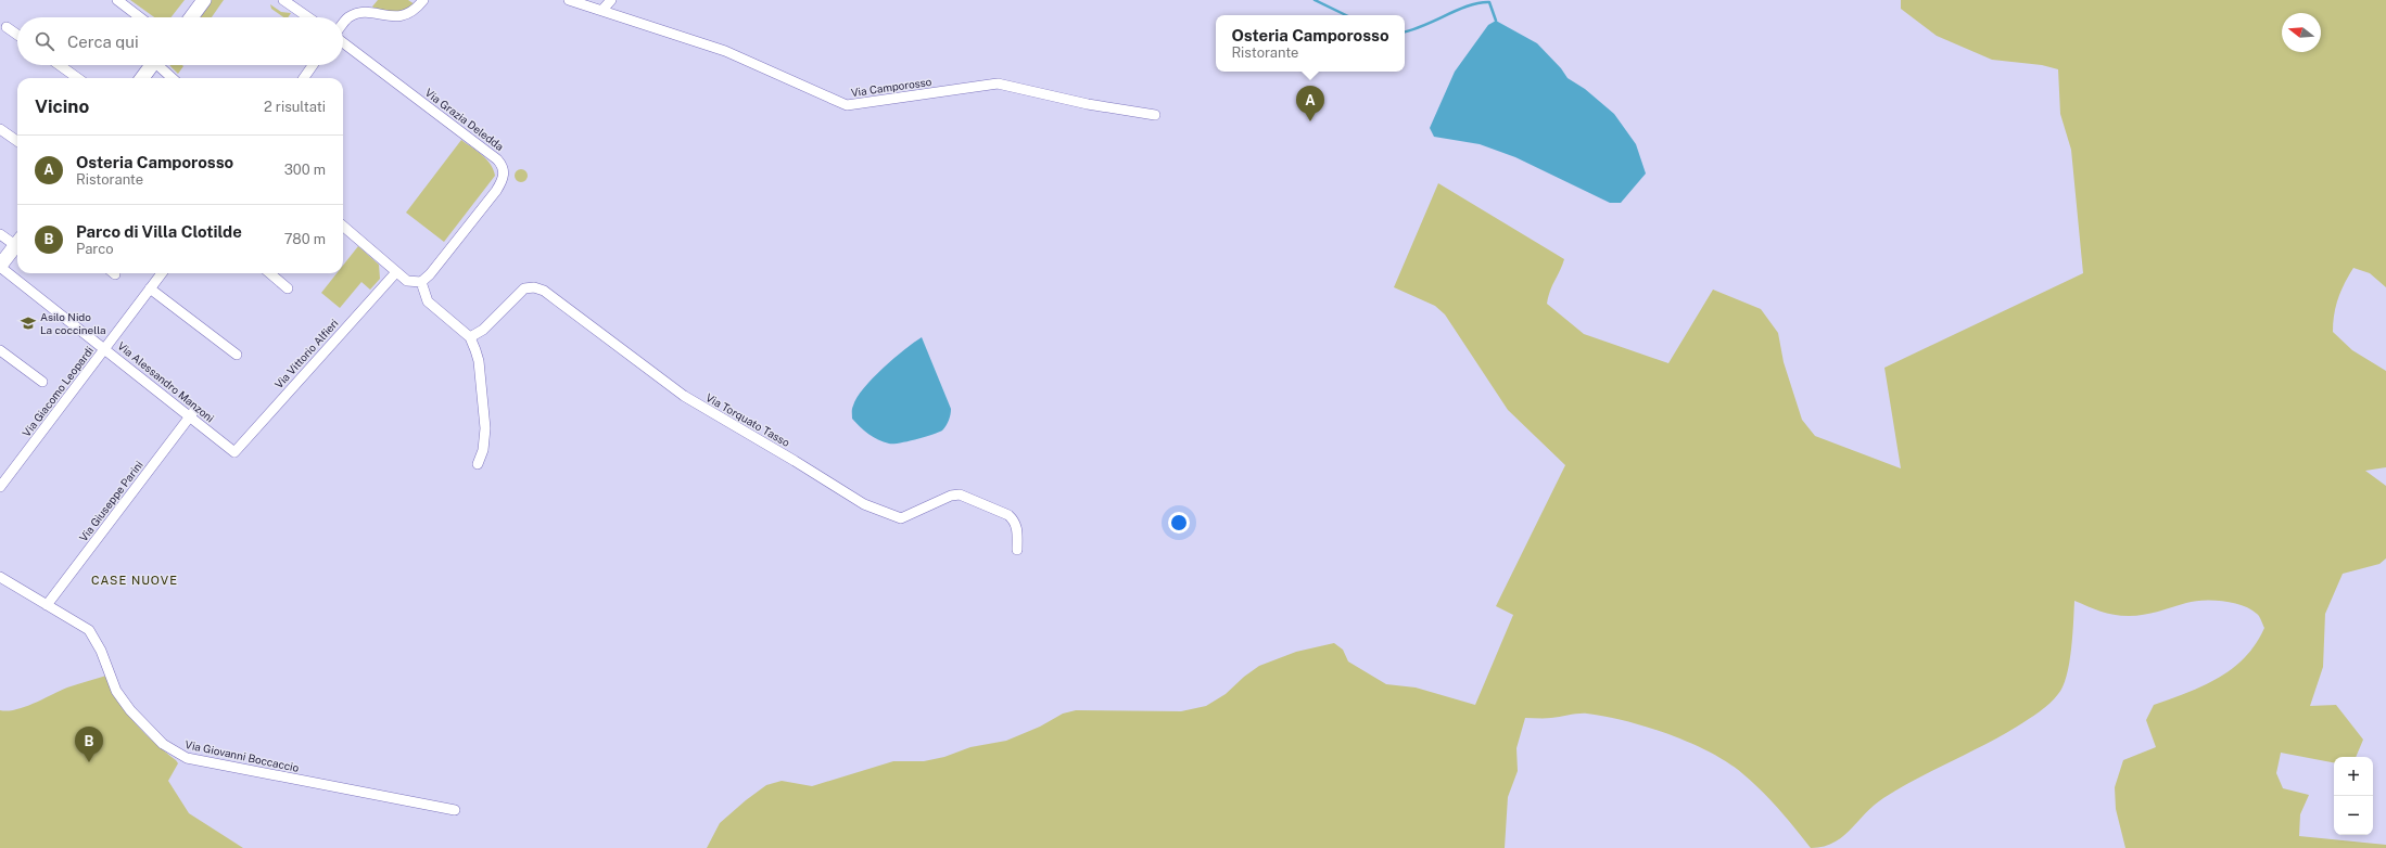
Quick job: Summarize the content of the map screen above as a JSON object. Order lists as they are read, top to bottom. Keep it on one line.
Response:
{"streets":{"street":["Via Camporosso","Via Grazia Deledda","Via Vittorio Alfieri","Via Alessandro Manzoni","Via Giacomo Leopardi","Via Torquato Tasso","Via Giuseppe Parini","Via Giovanni Boccaccio"]},"crossings":[["Via Vittorio Alfieri","Via Alessandro Manzoni"],["Via Alessandro Manzoni","Via Giacomo Leopardi"],["Via Alessandro Manzoni","Via Giuseppe Parini"],["Via Giuseppe Parini","Via Giovanni Boccaccio"]],"districts":["CASE NUOVE"],"places":{"school or university":["Asilo Nido La coccinella"]},"north":"left","page":{"popup":["Osteria Camporosso","Ristorante"],"search":"Cerca qui","heading":["Vicino","2 risultati"],"pins":["A","B"],"list":[{"mark":"A","name":"Osteria Camporosso","note":"Ristorante","value":"300 m"},{"mark":"B","name":"Parco di Villa Clotilde","note":"Parco","value":"780 m"}],"map_buttons":["+","−"]}}
